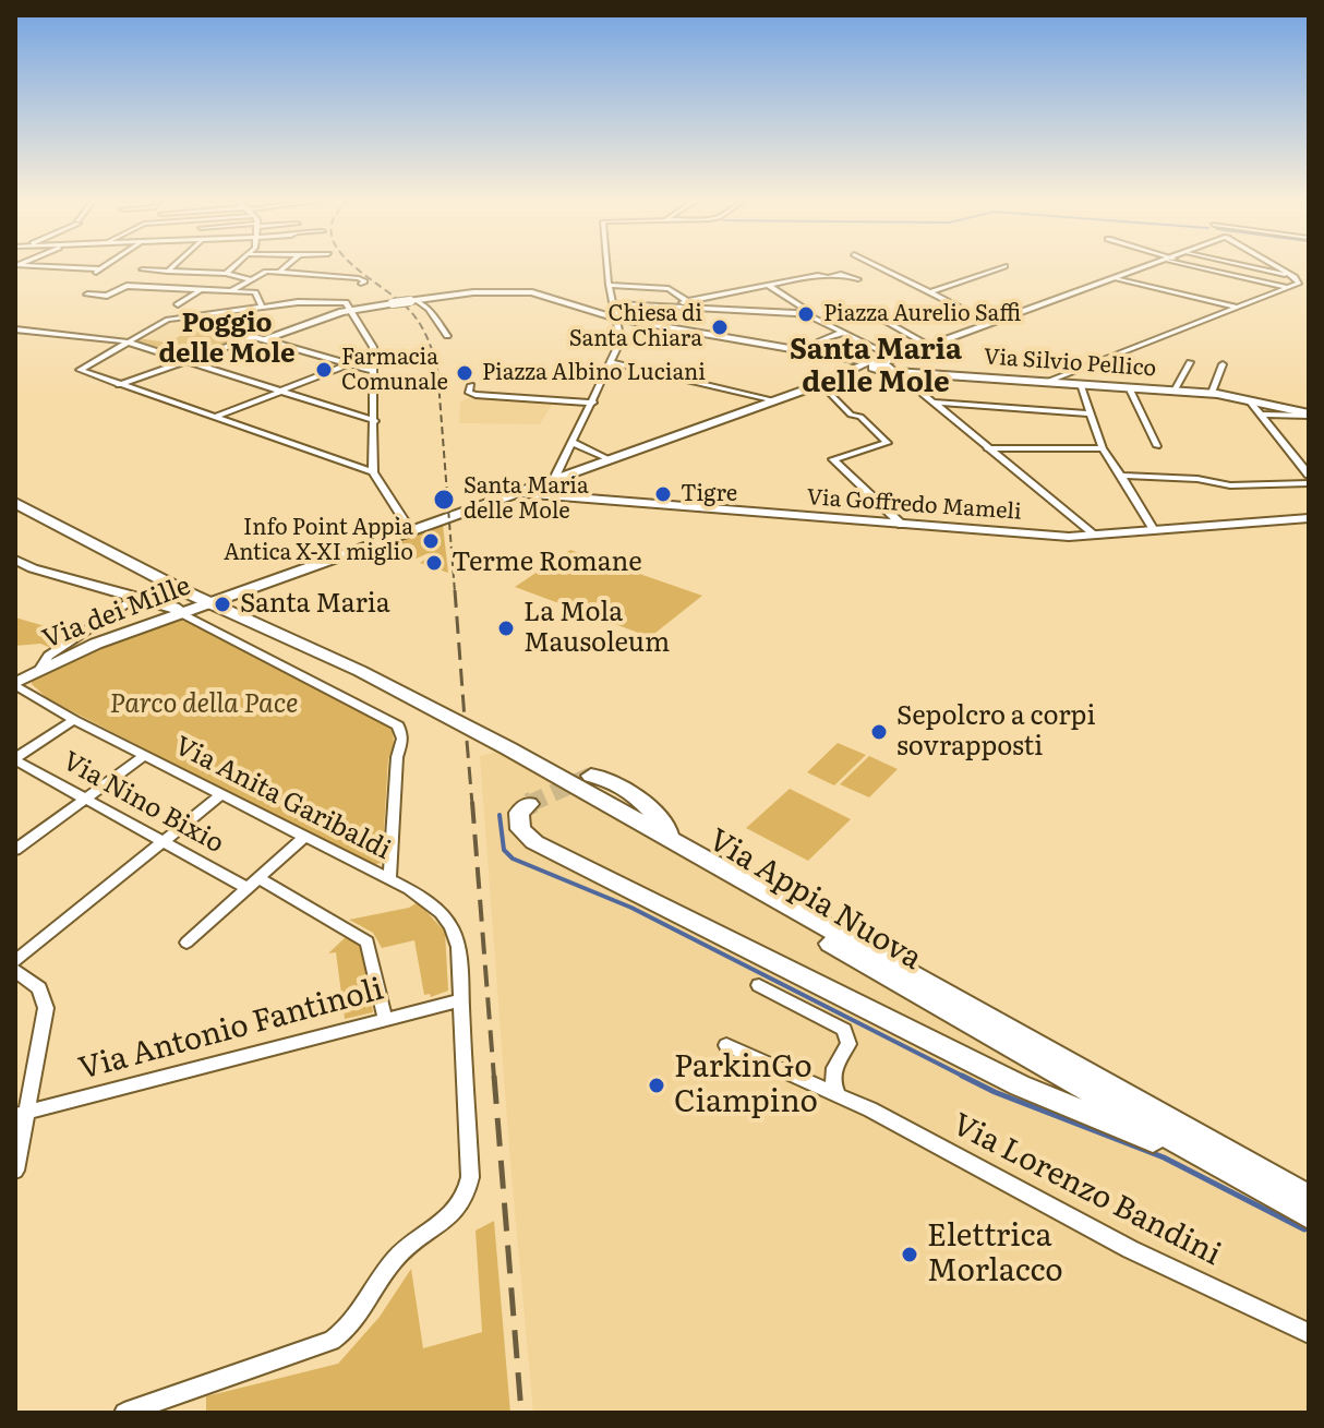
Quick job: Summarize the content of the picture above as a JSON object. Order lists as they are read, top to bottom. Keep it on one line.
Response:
{"streets":{"main road":["Via Appia Nuova"],"street":["Via Silvio Pellico","Via Goffredo Mameli","Via dei Mille","Via Anita Garibaldi","Via Nino Bixio","Via Antonio Fantinoli","Via Lorenzo Bandini"]},"crossings":[["Via Silvio Pellico","Via dei Mille"],["Via Goffredo Mameli","Via dei Mille"],["Via dei Mille","Via Anita Garibaldi"],["Via dei Mille","Via Appia Nuova"],["Via Anita Garibaldi","Via Antonio Fantinoli"],["Via Nino Bixio","Via Antonio Fantinoli"]],"districts":["Poggio delle Mole","Santa Maria delle Mole"],"parks":["Parco della Pace"],"places":["Piazza Aurelio Saffi","Chiesa di Santa Chiara","Farmacia Comunale","Piazza Albino Luciani","Tigre","Santa Maria delle Mole","Info Point Appia Antica X-XI miglio","Terme Romane","Santa Maria","La Mola Mausoleum","Sepolcro a corpi sovrapposti","ParkinGo Ciampino","Elettrica Morlacco"]}
